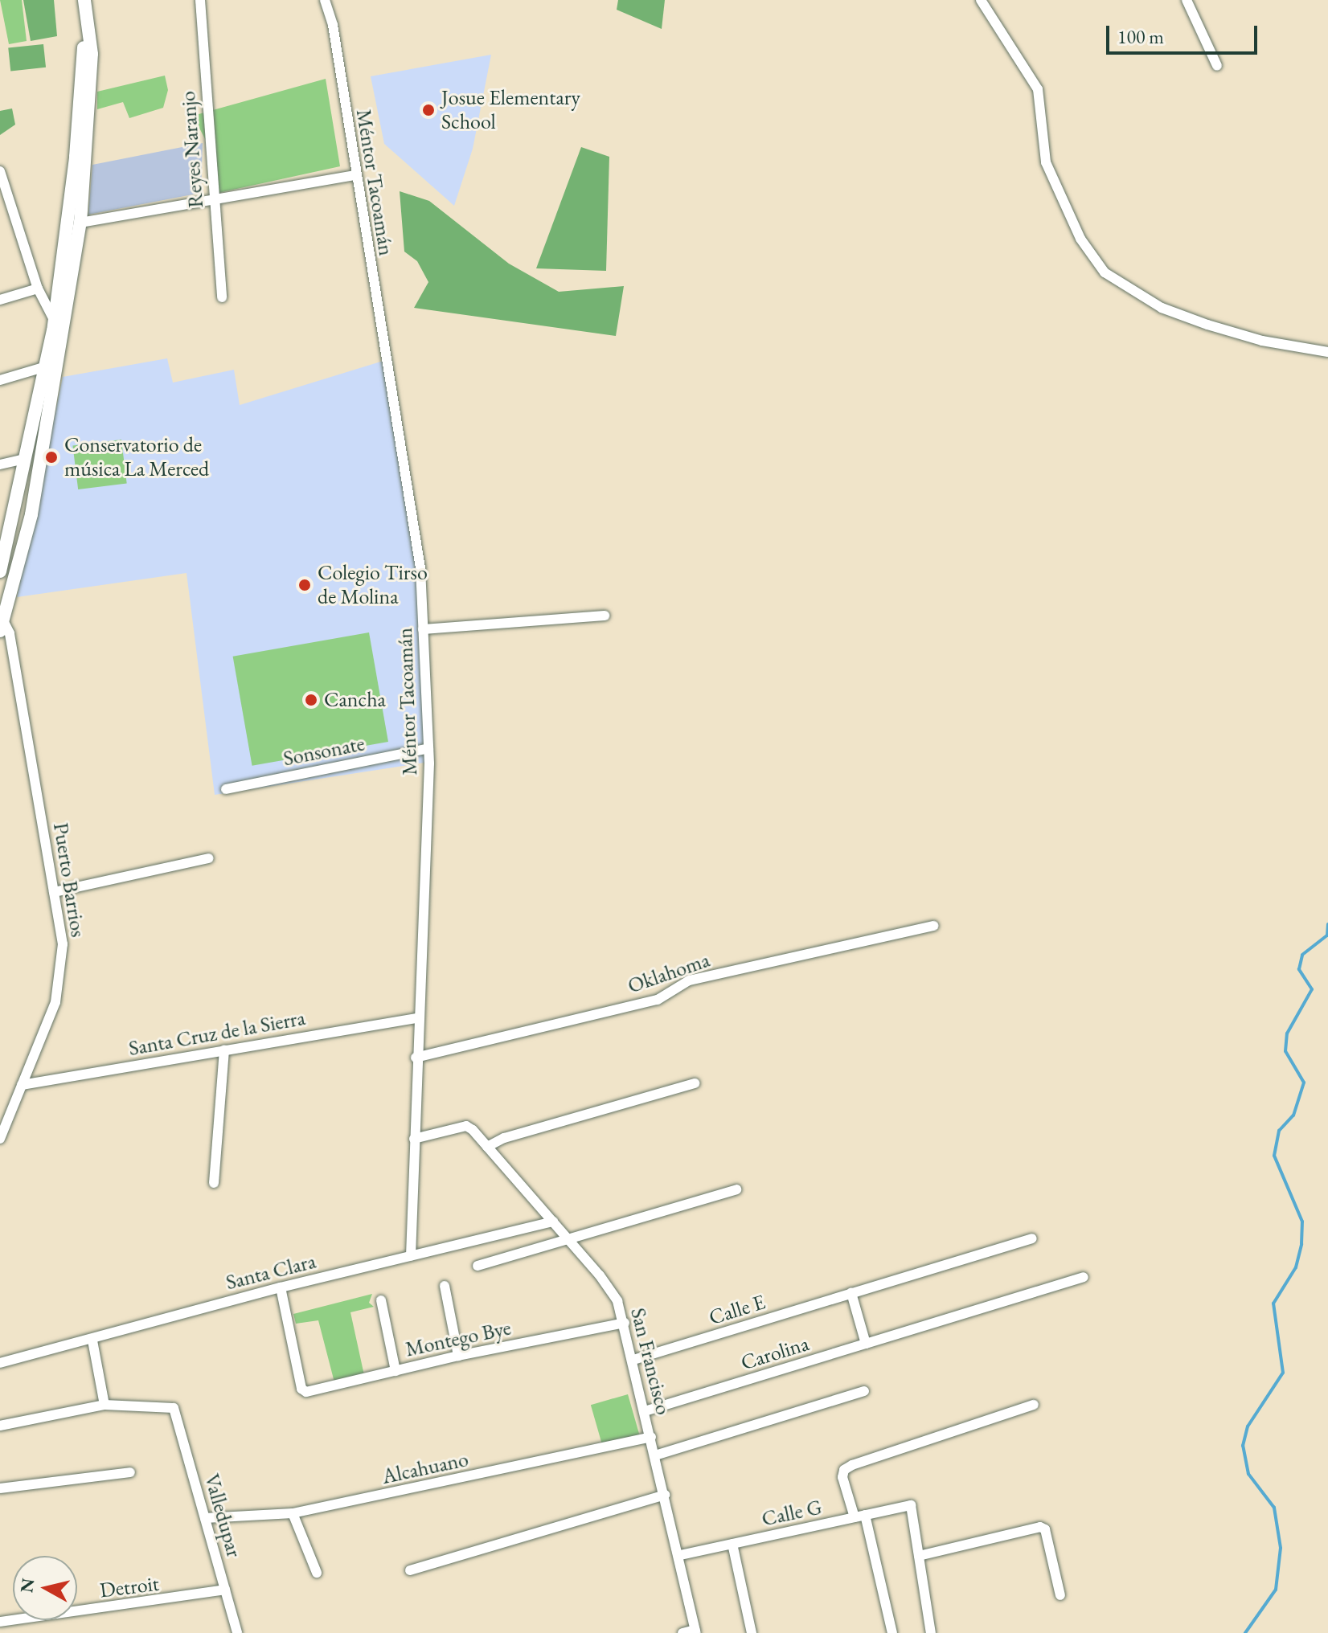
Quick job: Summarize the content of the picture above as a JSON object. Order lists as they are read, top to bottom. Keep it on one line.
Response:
{"streets":{"street":["Reyes Naranjo","Méntor Tacoamán","Sonsonate","Puerto Barrios","Oklahoma","Santa Cruz de la Sierra","Santa Clara","Calle E","Montego Bye","Carolina","San Francisco","Alcahuano","Calle G","Valledupar","Detroit"]},"crossings":[["Méntor Tacoamán","Sonsonate"],["Méntor Tacoamán","Oklahoma"],["Méntor Tacoamán","Santa Cruz de la Sierra"],["Méntor Tacoamán","Santa Clara"],["Méntor Tacoamán","San Francisco"],["Puerto Barrios","Santa Cruz de la Sierra"],["Santa Clara","Montego Bye"],["Santa Clara","San Francisco"],["Calle E","San Francisco"],["Montego Bye","San Francisco"],["Carolina","San Francisco"],["San Francisco","Alcahuano"],["San Francisco","Calle G"],["Alcahuano","Valledupar"],["Valledupar","Detroit"]],"places":["Josue Elementary School","Conservatorio de música La Merced","Colegio Tirso de Molina","Cancha"],"scale_bar":"100 m","north":"left"}
